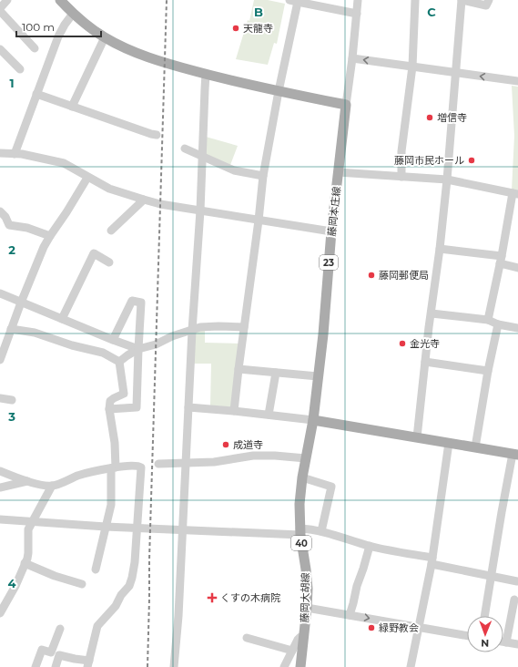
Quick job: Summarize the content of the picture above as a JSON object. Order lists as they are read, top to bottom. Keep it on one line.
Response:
{"streets":{"main road":["藤岡本庄線","23","40","藤岡大胡線"]},"crossings":[["藤岡本庄線","藤岡大胡線"]],"places":{"other":["天龍寺","増信寺","藤岡市民ホール","藤岡郵便局","金光寺","成道寺","緑野教会"],"health":["くすの木病院"]},"scale_bar":"100 m","north":"bottom","grid":{"columns":["B","C"],"rows":["1","2","3","4"]}}
